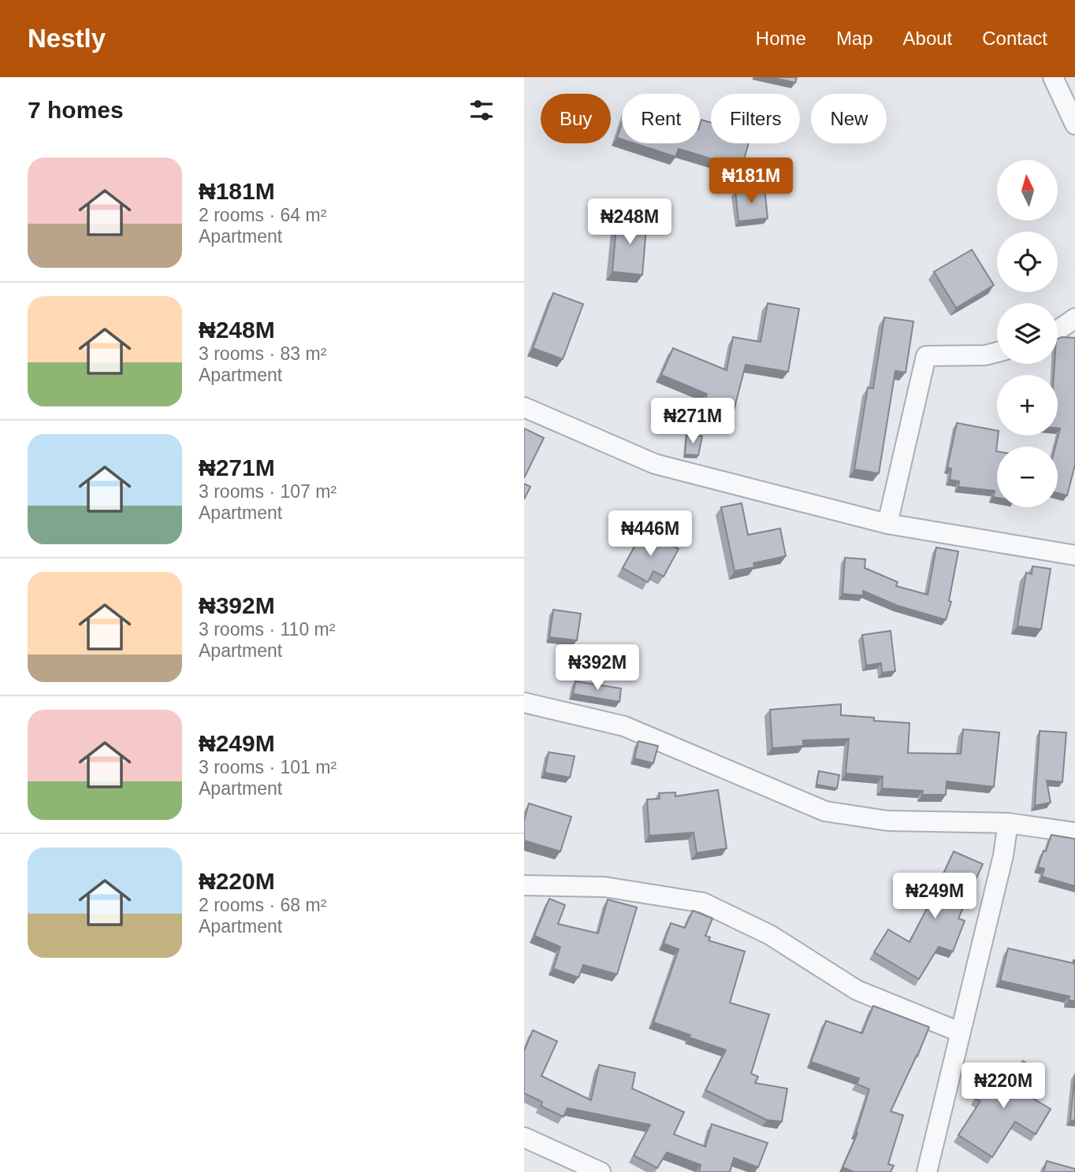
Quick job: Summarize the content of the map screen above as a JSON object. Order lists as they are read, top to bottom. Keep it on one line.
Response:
{"north":"top","page":{"header":"Nestly","nav":["Home","Map","About","Contact"],"heading":"7 homes","chip":["Buy","Rent","Filters","New"],"list":[{"name":"₦181M","note":"2 rooms · 64 m² · Apartment"},{"name":"₦248M","note":"3 rooms · 83 m² · Apartment"},{"name":"₦271M","note":"3 rooms · 107 m² · Apartment"},{"name":"₦392M","note":"3 rooms · 110 m² · Apartment"},{"name":"₦249M","note":"3 rooms · 101 m² · Apartment"},{"name":"₦220M","note":"2 rooms · 68 m² · Apartment"}],"price":["₦181M","₦248M","₦271M","₦446M","₦392M","₦249M","₦220M"],"map_buttons":["+","−"]}}
